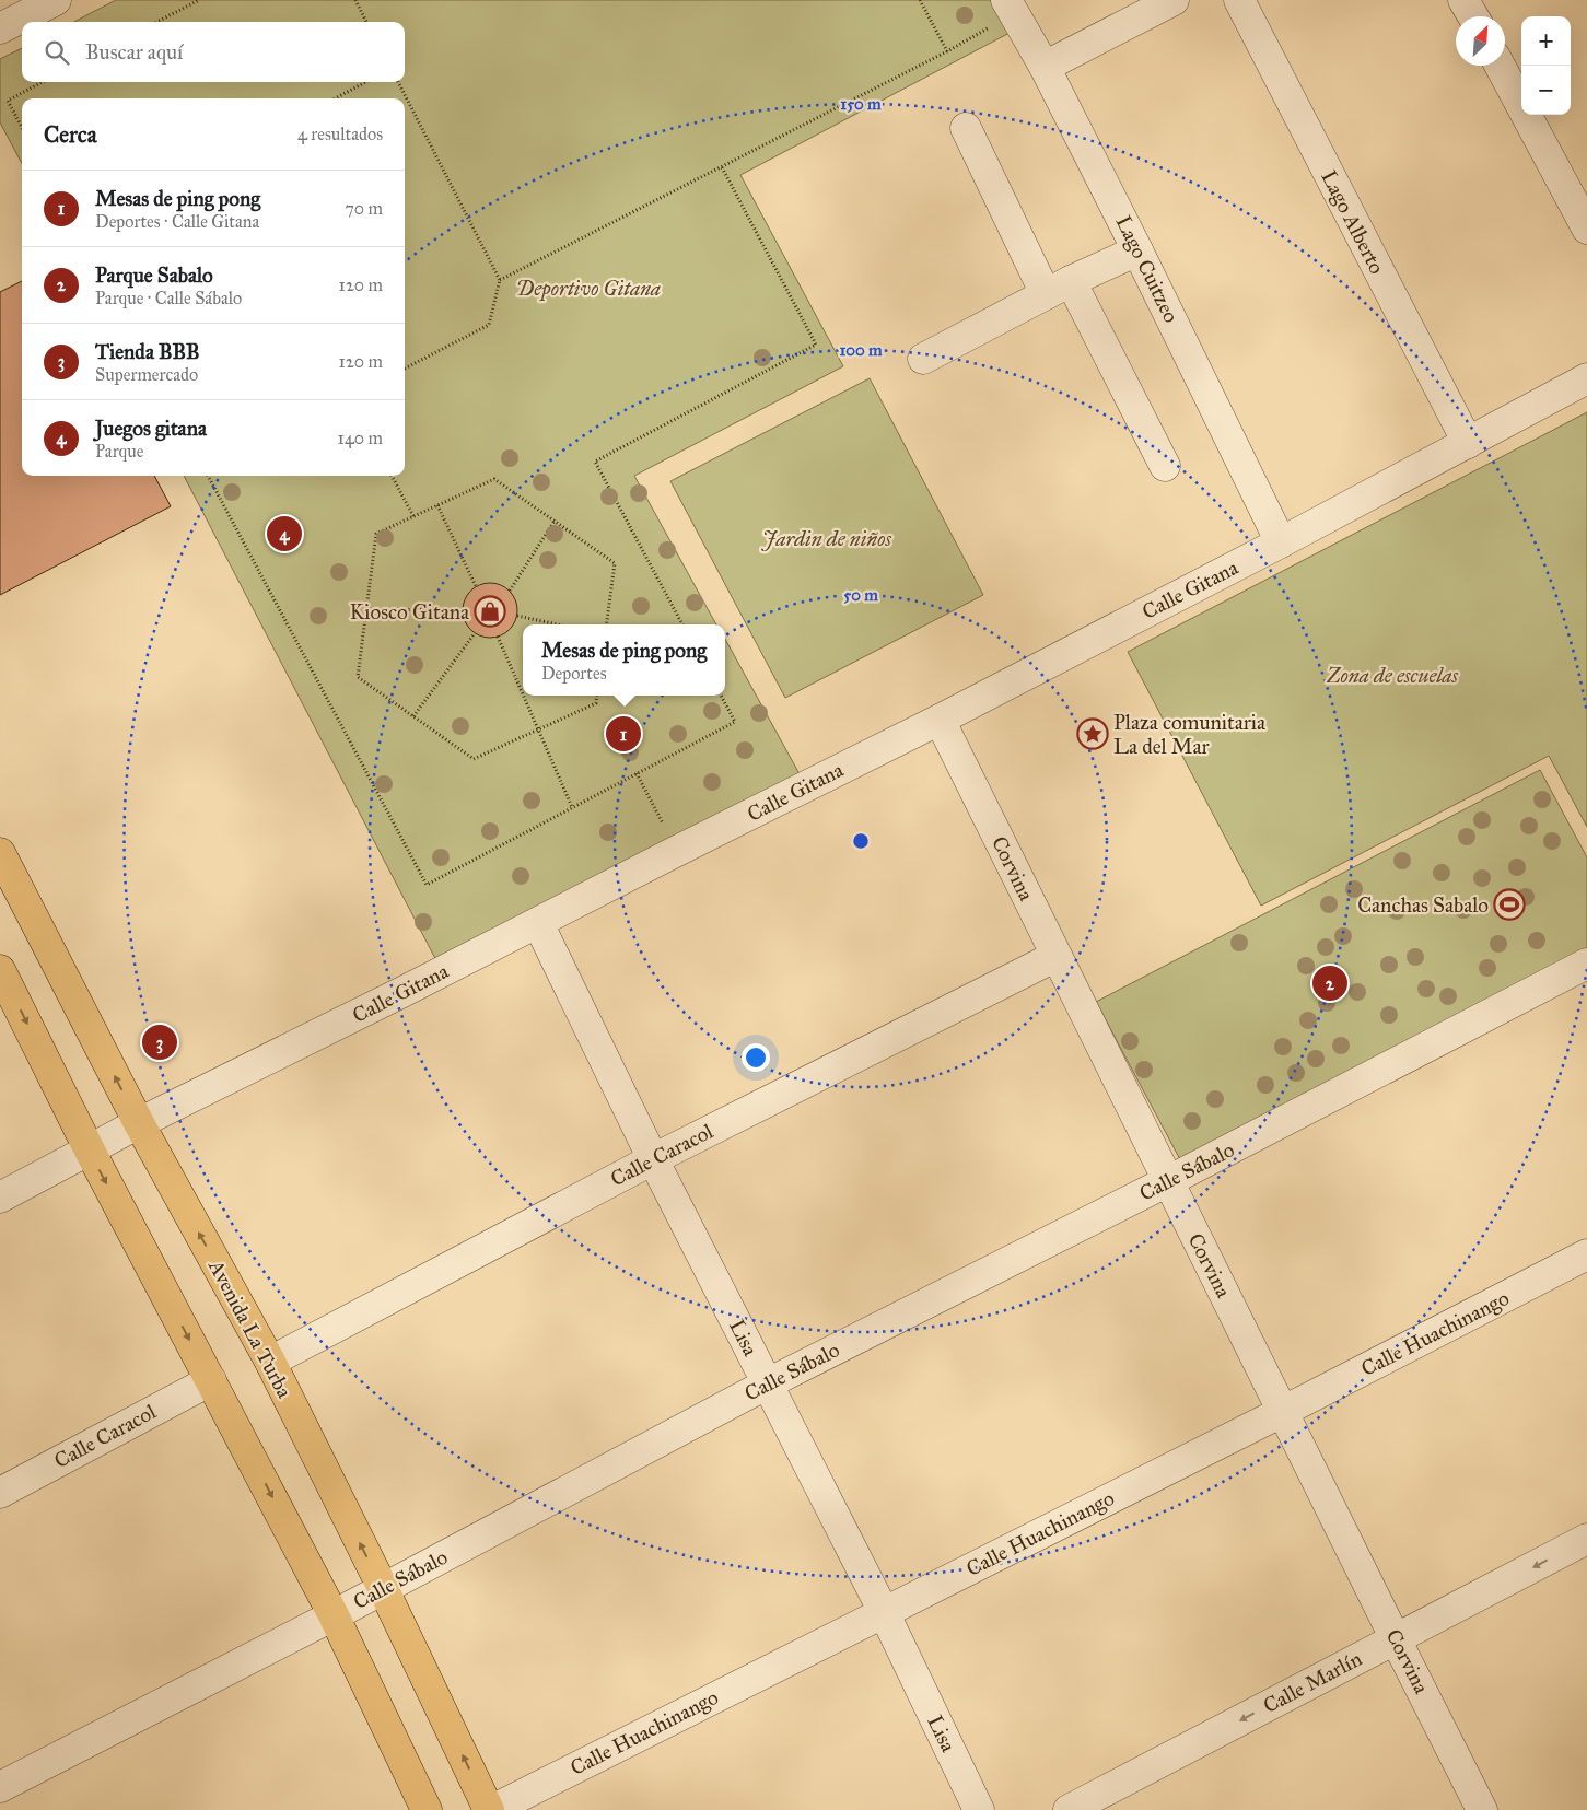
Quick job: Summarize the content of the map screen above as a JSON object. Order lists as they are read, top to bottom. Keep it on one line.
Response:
{"streets":{"main road":["Avenida La Turba"],"street":["Lago Alberto","Lago Cuitzeo","Calle Gitana","Corvina","Calle Caracol","Calle Sábalo","Calle Huachinango","Lisa","Calle Marlín"]},"crossings":[["Lago Alberto","Calle Gitana"],["Lago Cuitzeo","Calle Gitana"],["Calle Gitana","Corvina"],["Calle Gitana","Avenida La Turba"],["Calle Gitana","Lisa"],["Corvina","Calle Caracol"],["Corvina","Calle Sábalo"],["Corvina","Calle Huachinango"],["Corvina","Calle Marlín"],["Calle Caracol","Avenida La Turba"],["Calle Caracol","Lisa"],["Calle Sábalo","Avenida La Turba"],["Calle Sábalo","Lisa"],["Avenida La Turba","Calle Huachinango"],["Calle Huachinango","Lisa"]],"one_way":["Calle Marlín"],"parks":["Deportivo Gitana","Jardin de niños","Zona de escuelas"],"places":{"shop":["Kiosco Gitana"],"place":["Plaza comunitaria La del Mar"],"sports":["Canchas Sabalo"]},"north":"top right","page":{"map_buttons":["+","−"],"search":"Buscar aquí","heading":["Cerca","4 resultados"],"list":[{"mark":"1","name":"Mesas de ping pong","note":"Deportes · Calle Gitana","value":"70 m"},{"mark":"2","name":"Parque Sabalo","note":"Parque · Calle Sábalo","value":"120 m"},{"mark":"3","name":"Tienda BBB","note":"Supermercado","value":"120 m"},{"mark":"4","name":"Juegos gitana","note":"Parque","value":"140 m"}],"pins":["4","1","2","3"],"popup":["Mesas de ping pong","Deportes"]},"rings":["150 m","100 m","50 m"]}
